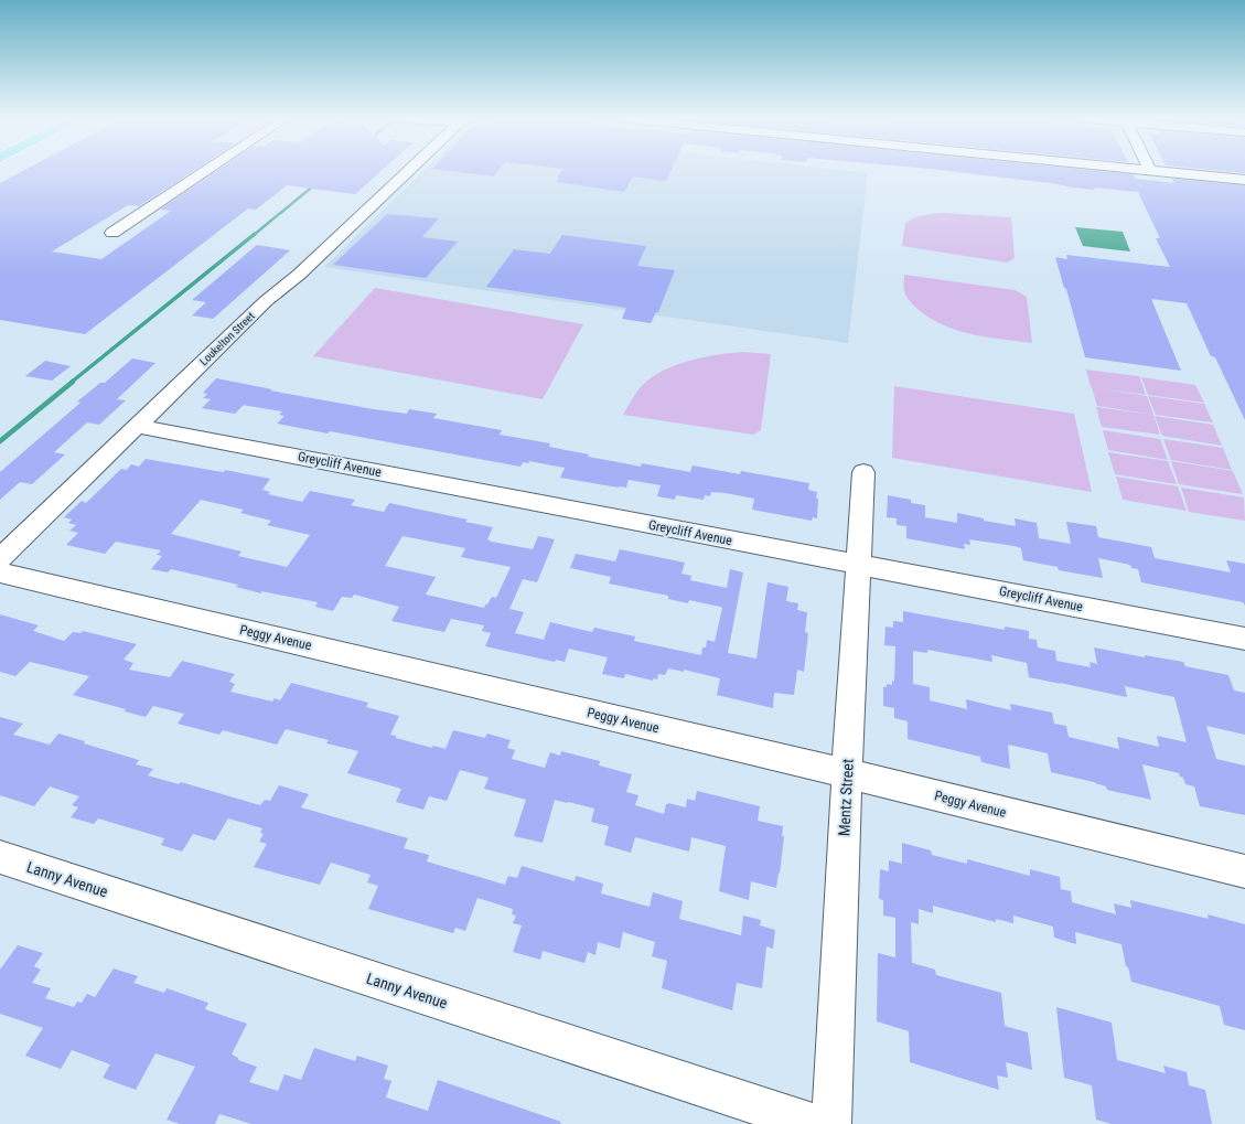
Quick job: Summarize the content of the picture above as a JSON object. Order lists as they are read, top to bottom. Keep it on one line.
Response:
{"streets":{"street":["Loukelton Street","Greycliff Avenue","Peggy Avenue","Mentz Street","Lanny Avenue"]},"crossings":[["Loukelton Street","Greycliff Avenue"],["Greycliff Avenue","Mentz Street"],["Peggy Avenue","Mentz Street"]]}
